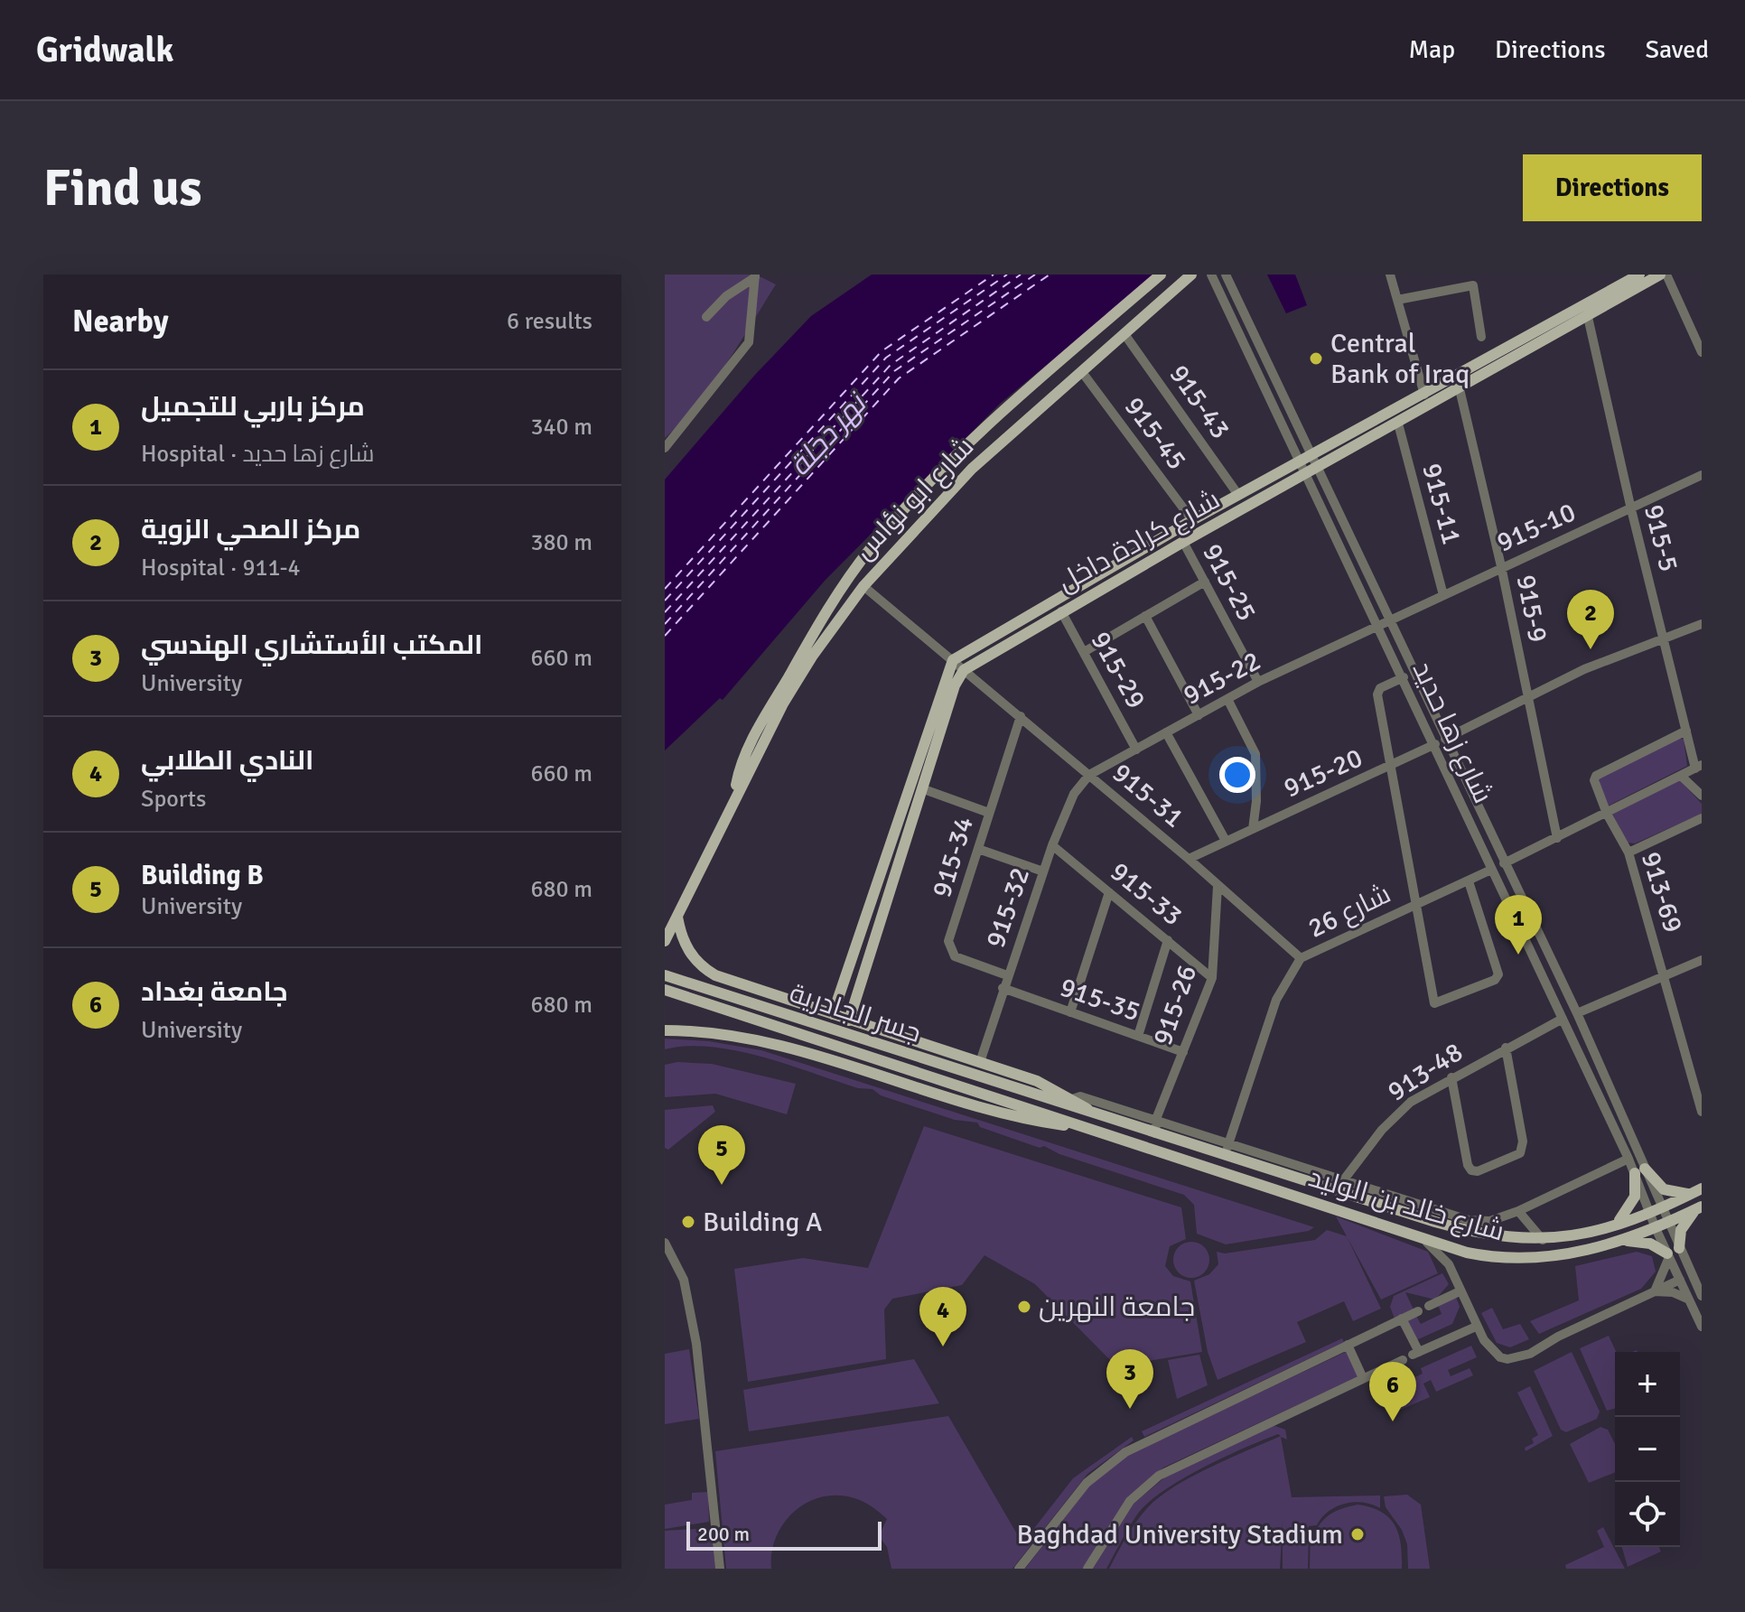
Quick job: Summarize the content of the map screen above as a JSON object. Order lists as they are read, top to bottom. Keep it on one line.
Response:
{"streets":{"main road":["شارع ابو نؤاس","شارع كرادة داخل","جسر الجادرية","شارع خالد بن الوليد"],"street":["915-43","915-45","915-11","915-10","915-5","915-25","915-9","915-29","915-22","شارع زها حديد","915-20","915-31","915-34","913-69","915-33","915-32","شارع 26","915-35","915-26","913-48"]},"crossings":[["915-43","شارع ابو نؤاس"],["915-43","شارع كرادة داخل"],["915-45","شارع ابو نؤاس"],["915-45","شارع كرادة داخل"],["شارع ابو نؤاس","915-31"],["915-11","915-10"],["915-11","شارع كرادة داخل"],["915-10","915-5"],["915-10","915-9"],["915-10","915-22"],["915-10","شارع زها حديد"],["915-5","شارع كرادة داخل"],["915-5","913-69"],["شارع كرادة داخل","915-25"],["شارع كرادة داخل","915-9"],["شارع كرادة داخل","915-29"],["شارع كرادة داخل","شارع زها حديد"],["شارع كرادة داخل","915-31"],["915-25","915-22"],["915-29","915-22"],["915-22","شارع زها حديد"],["915-22","915-31"],["915-22","915-32"],["شارع زها حديد","915-20"],["شارع زها حديد","شارع 26"],["شارع زها حديد","913-48"],["شارع زها حديد","شارع خالد بن الوليد"],["915-20","915-31"],["915-31","915-34"],["915-31","915-32"],["915-31","شارع 26"],["915-31","915-26"],["915-34","915-32"],["915-33","915-32"],["915-33","915-26"],["915-32","915-35"],["شارع 26","شارع خالد بن الوليد"],["915-35","915-26"],["915-26","شارع خالد بن الوليد"],["913-48","شارع خالد بن الوليد"]],"water":["نهر دجلة"],"places":["Central Bank of Iraq","Building A","جامعة النهرين","Baghdad University Stadium"],"scale_bar":"200 m","page":{"header":"Gridwalk","nav":["Map","Directions","Saved"],"buttons":"Directions","title":"Find us","heading":["Nearby","6 results"],"list":[{"mark":"1","name":"مركز باربي للتجميل","note":"Hospital · شارع زها حديد","value":"340 m"},{"mark":"2","name":"مركز الصحي الزوية","note":"Hospital · 911-4","value":"380 m"},{"mark":"3","name":"المكتب الأستشاري الهندسي","note":"University","value":"660 m"},{"mark":"4","name":"النادي الطلابي","note":"Sports","value":"660 m"},{"mark":"5","name":"Building B","note":"University","value":"680 m"},{"mark":"6","name":"جامعة بغداد","note":"University","value":"680 m"}],"pins":["2","1","5","4","3","6"],"map_buttons":["+","−"],"scale":"200 m"}}
